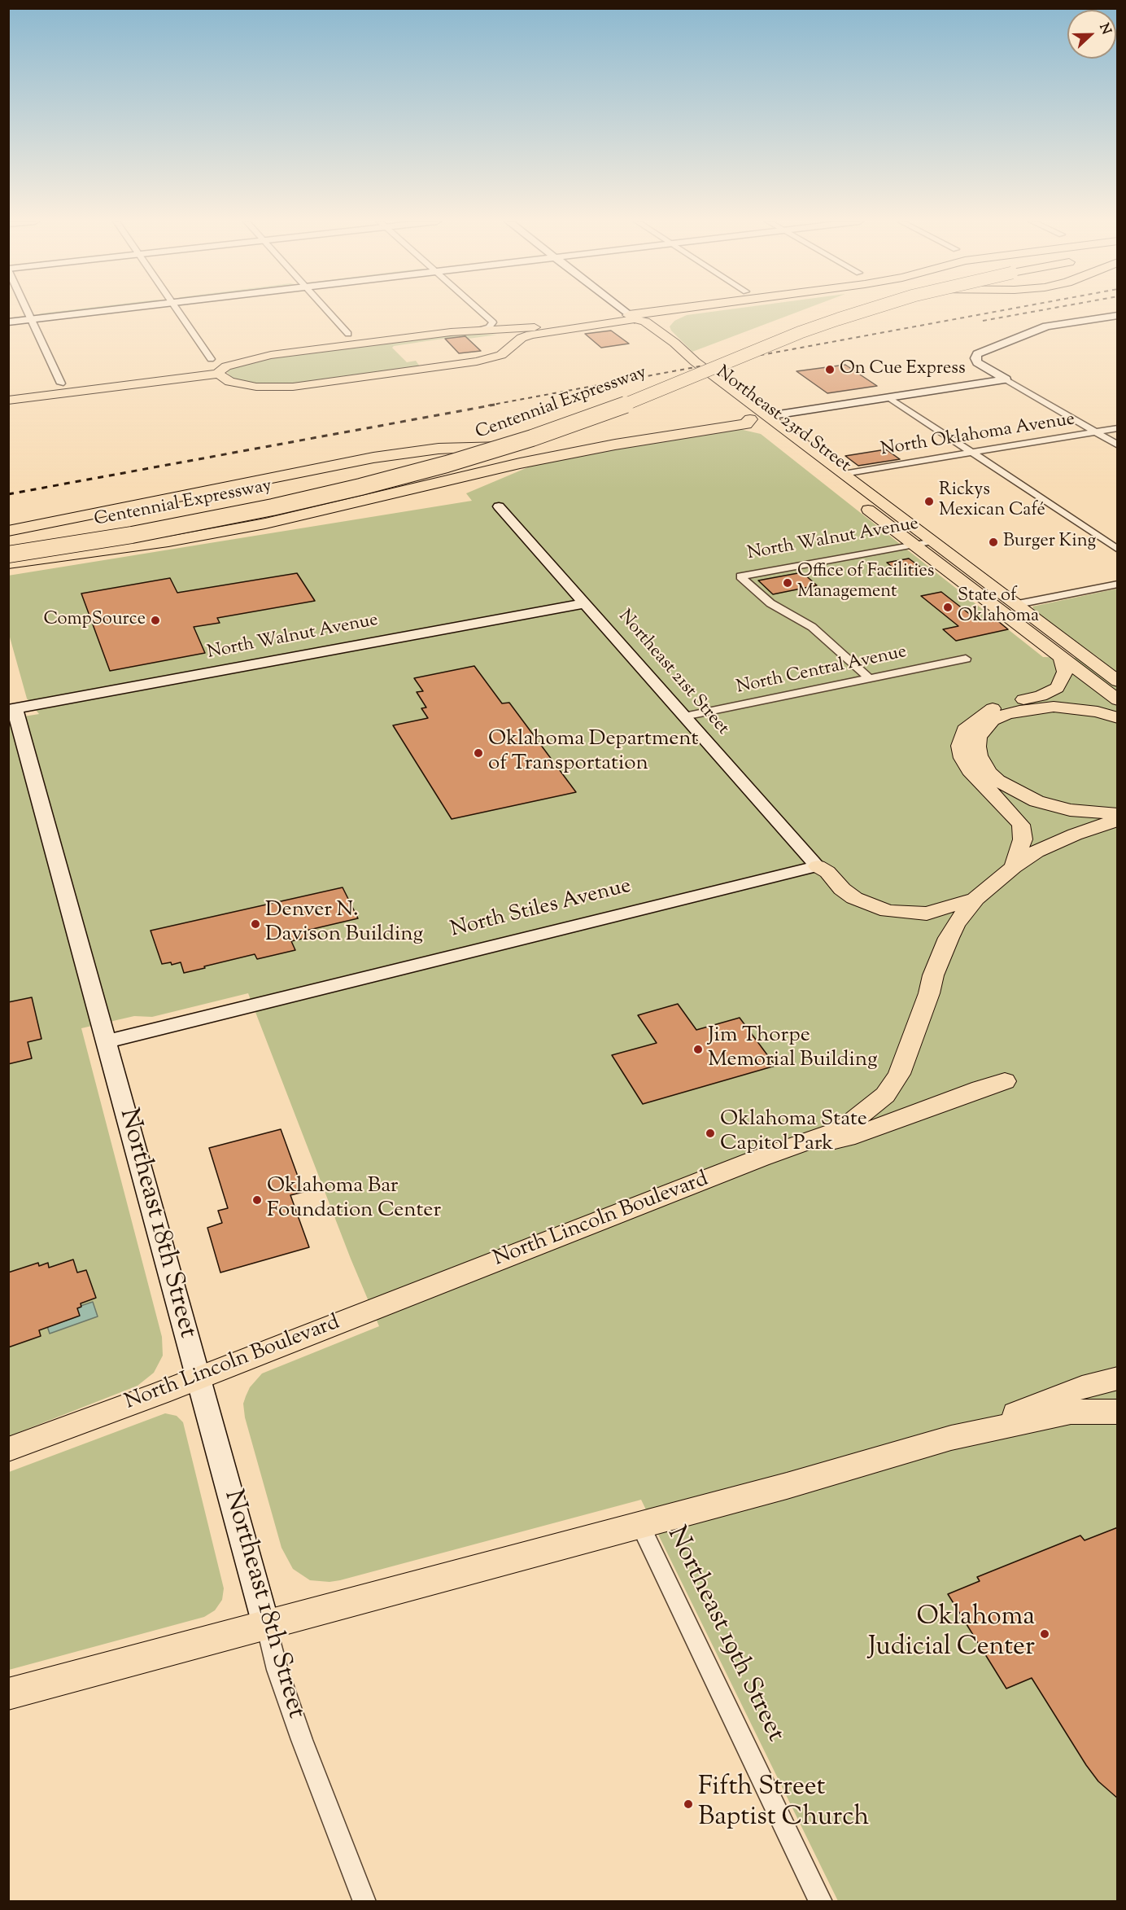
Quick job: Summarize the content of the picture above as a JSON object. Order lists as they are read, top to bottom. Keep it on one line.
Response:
{"streets":{"highway":["Centennial Expressway"],"main road":["Northeast 23rd Street","North Lincoln Boulevard"],"street":["North Oklahoma Avenue","North Walnut Avenue","North Central Avenue","Northeast 21st Street","North Stiles Avenue","Northeast 18th Street","Northeast 19th Street"]},"crossings":[["Northeast 23rd Street","North Oklahoma Avenue"],["Northeast 23rd Street","North Walnut Avenue"],["North Walnut Avenue","North Central Avenue"],["North Walnut Avenue","Northeast 21st Street"],["North Walnut Avenue","Northeast 18th Street"],["North Central Avenue","Northeast 21st Street"],["Northeast 21st Street","North Stiles Avenue"],["North Stiles Avenue","Northeast 18th Street"],["North Lincoln Boulevard","Northeast 18th Street"]],"places":["On Cue Express","Rickys Mexican Café","Burger King","Office of Facilities Management","State of Oklahoma","CompSource","Oklahoma Department of Transportation","Denver N. Davison Building","Jim Thorpe Memorial Building","Oklahoma State Capitol Park","Oklahoma Bar Foundation Center","Oklahoma Judicial Center","Fifth Street Baptist Church"],"north":"right"}
